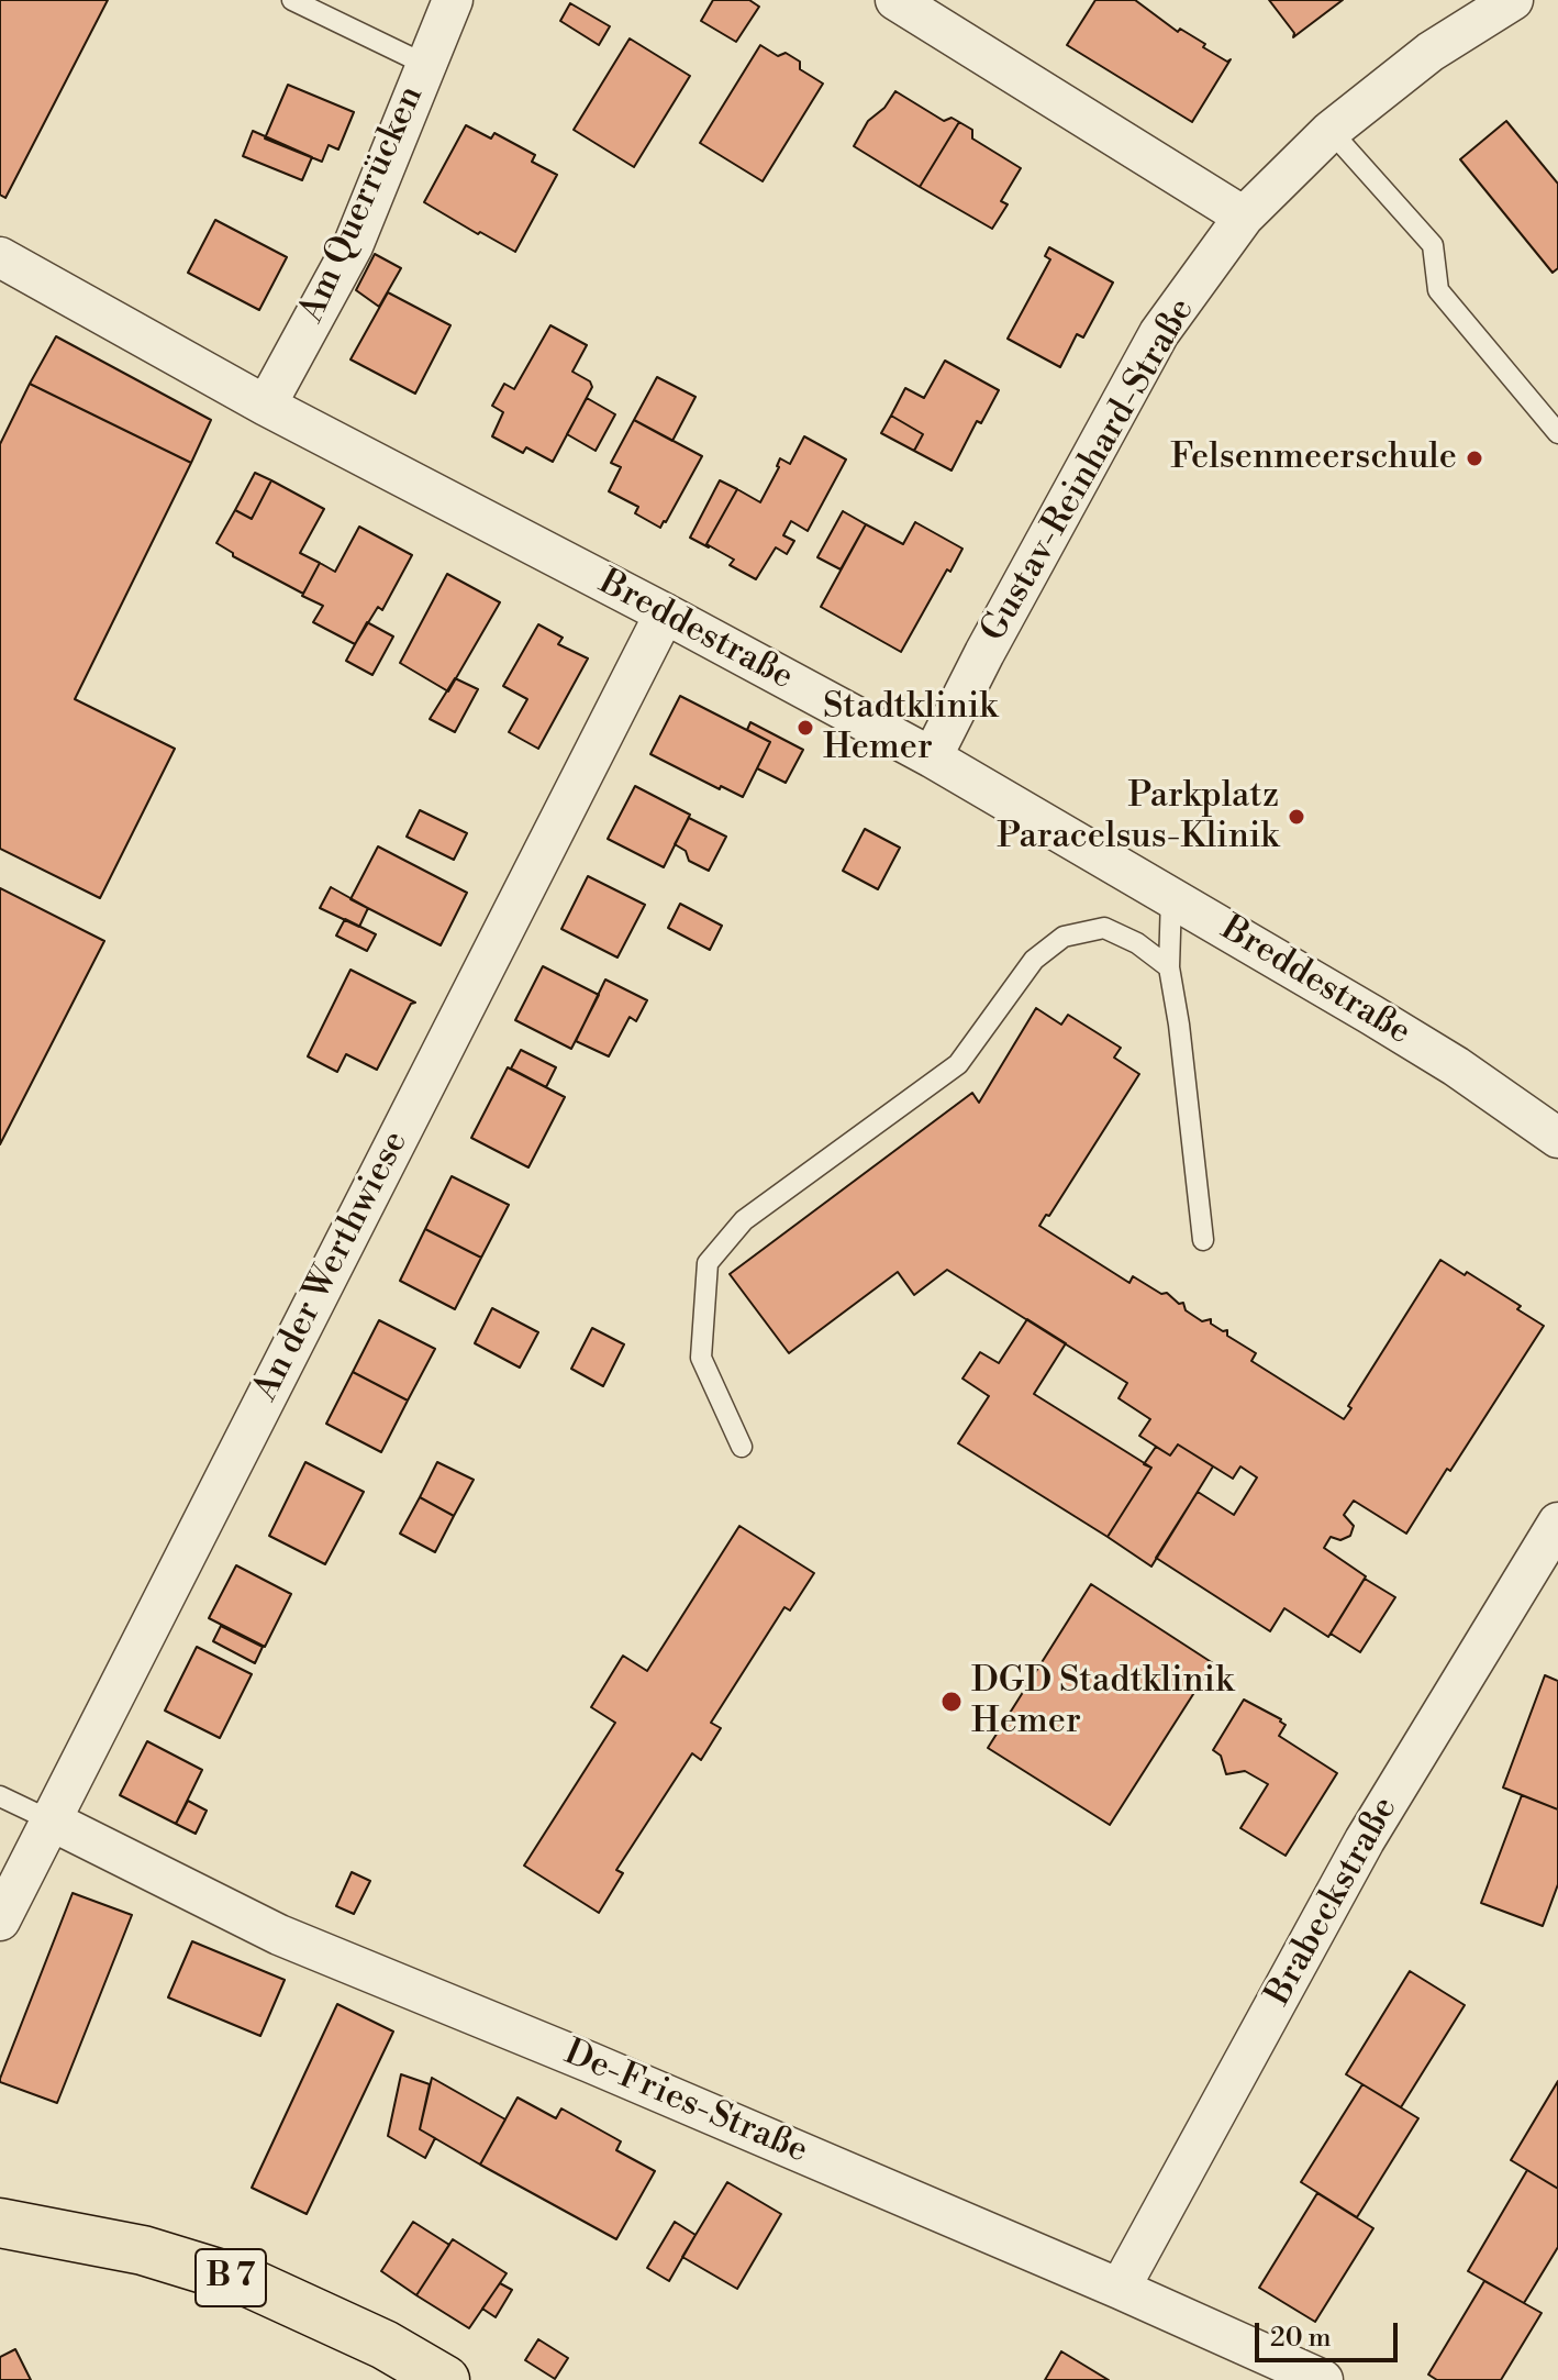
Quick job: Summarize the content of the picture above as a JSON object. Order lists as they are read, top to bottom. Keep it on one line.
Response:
{"streets":{"main road":["B 7"],"street":["Am Querrücken","Gustav-Reinhard-Straße","Breddestraße","An der Werthwiese","Brabeckstraße","De-Fries-Straße"]},"crossings":[["Am Querrücken","Breddestraße"],["Gustav-Reinhard-Straße","Breddestraße"],["Breddestraße","An der Werthwiese"],["An der Werthwiese","De-Fries-Straße"],["Brabeckstraße","De-Fries-Straße"]],"places":["Felsenmeerschule","Stadtklinik Hemer","Parkplatz Paracelsus-Klinik","DGD Stadtklinik Hemer"],"scale_bar":"20 m"}
